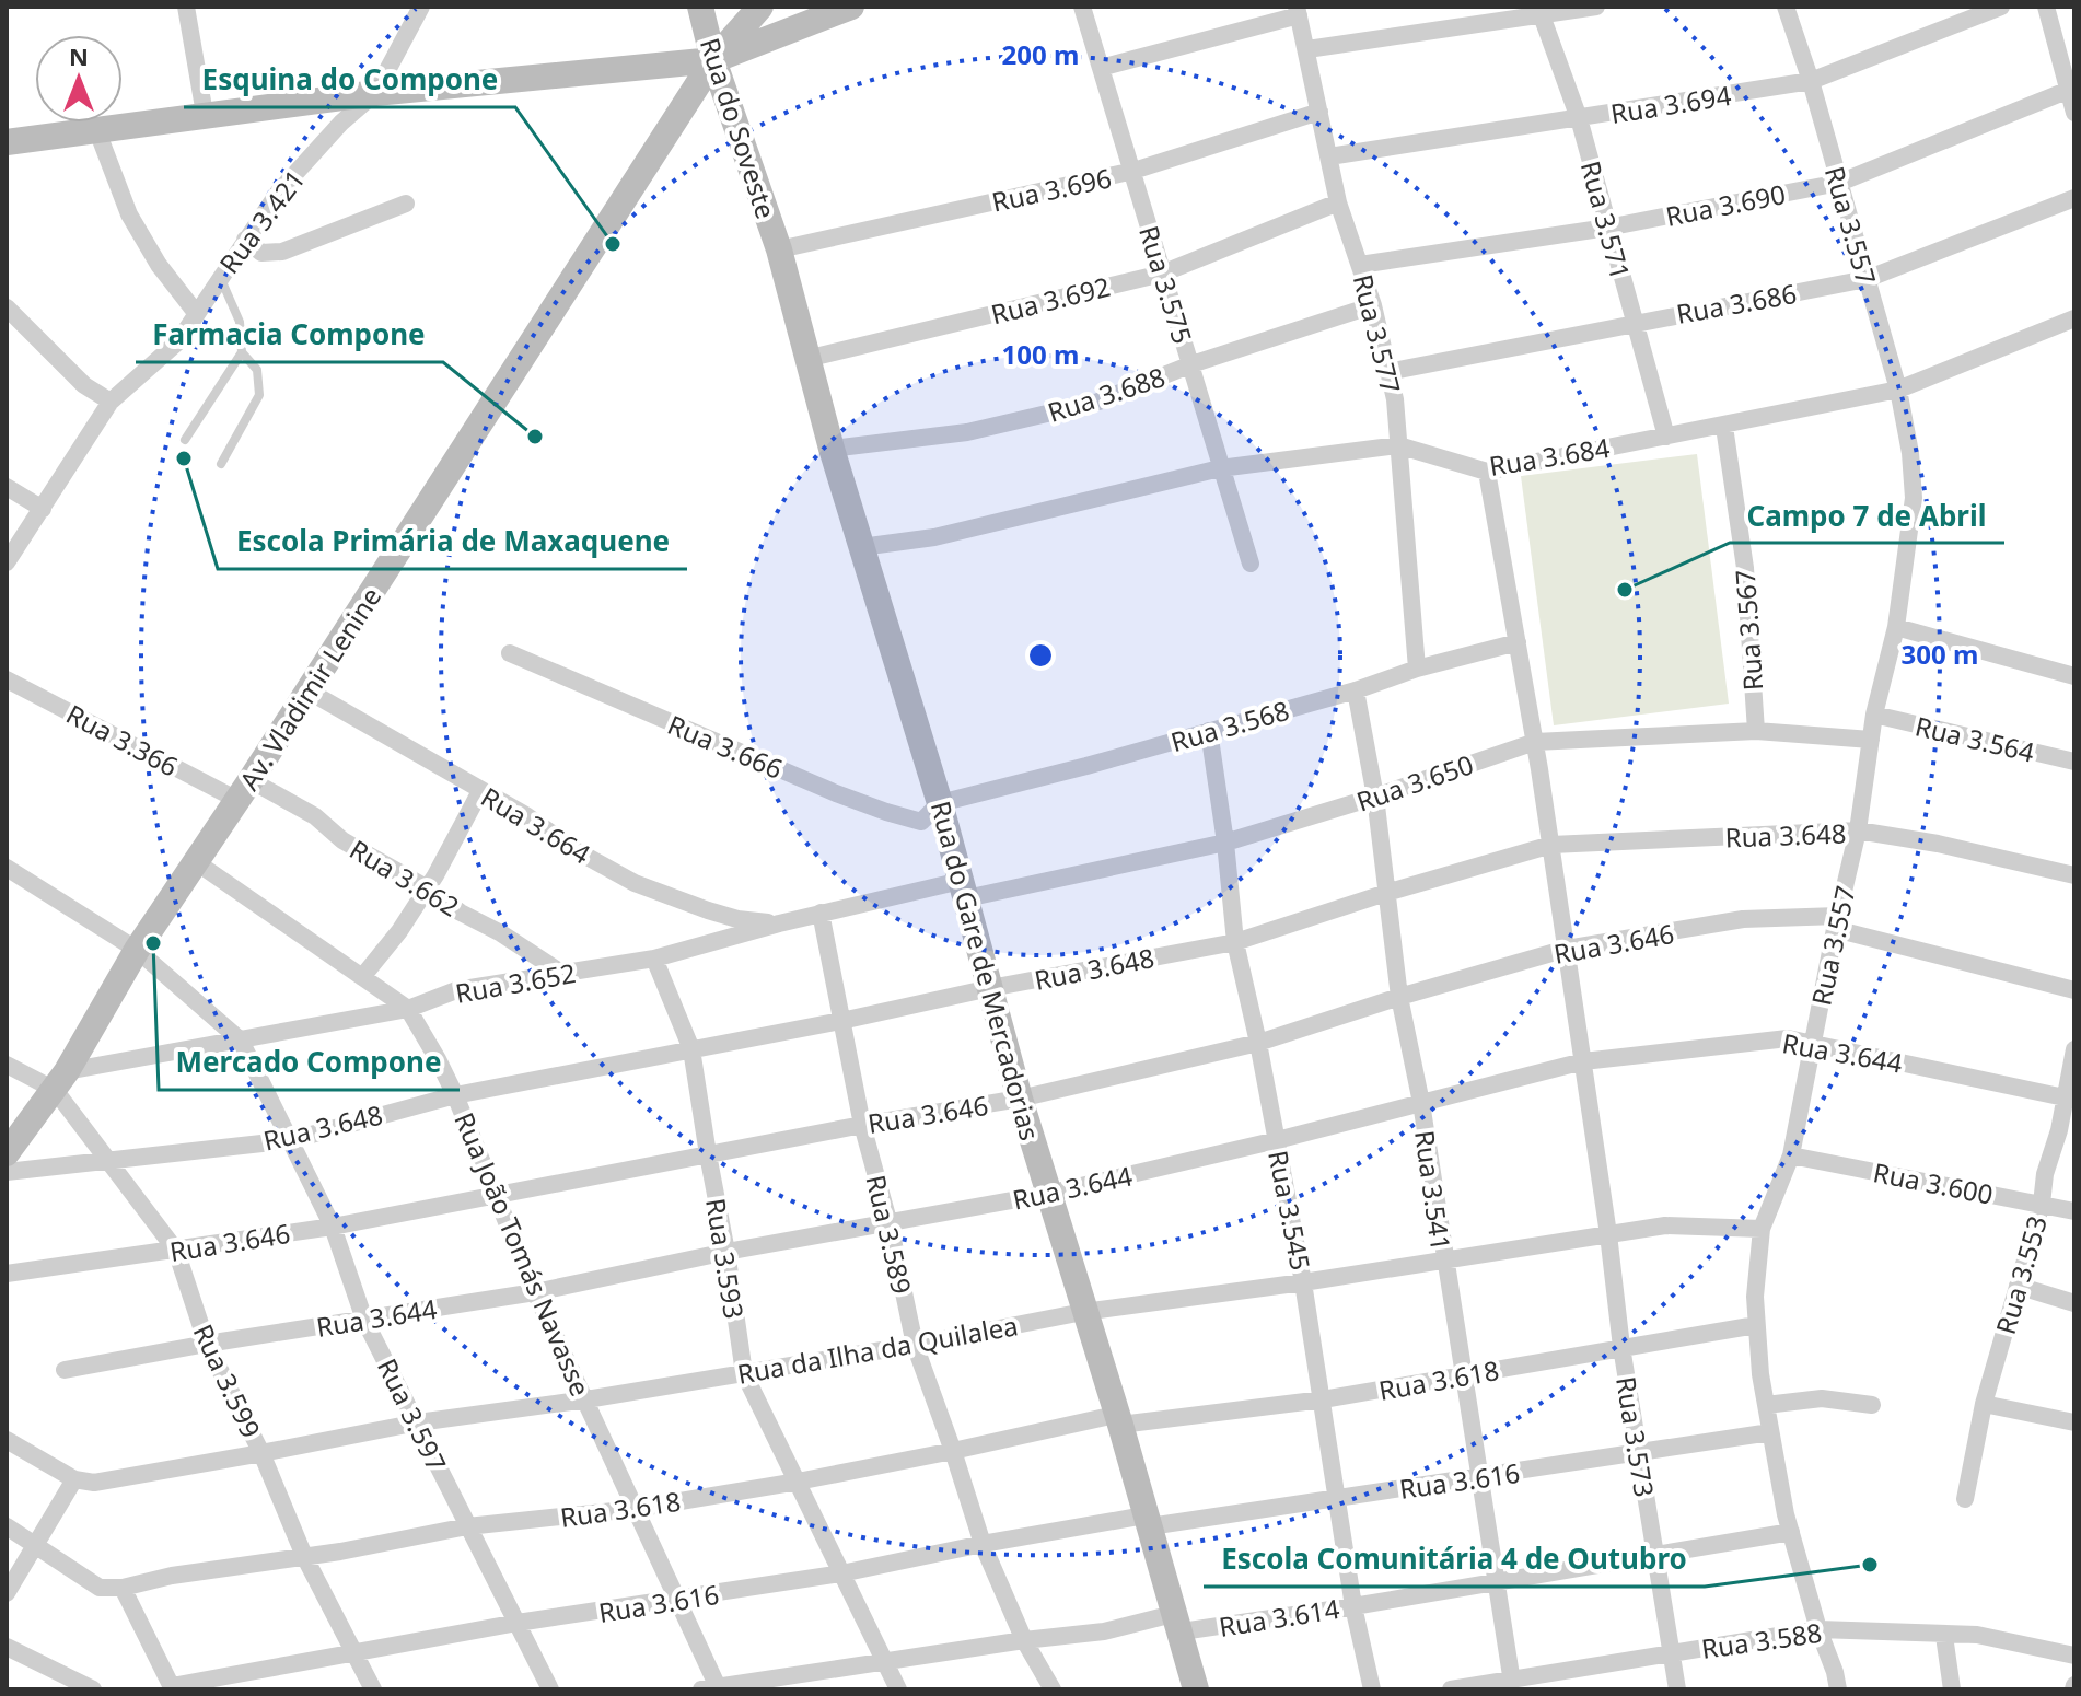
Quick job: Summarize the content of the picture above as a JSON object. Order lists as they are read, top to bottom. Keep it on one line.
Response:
{"streets":{"street":["Rua 3.694","Rua do Soveste","Rua 3.696","Rua 3.690","Rua 3.571","Rua 3.421","Rua 3.557","Rua 3.575","Rua 3.692","Rua 3.686","Rua 3.577","Rua 3.688","Rua 3.684","Rua 3.567","Av. Vladimir Lenine","Rua 3.568","Rua 3.564","Rua 3.366","Rua 3.666","Rua 3.650","Rua 3.664","Rua 3.648","Rua 3.662","Rua 3.646","Rua do Gare de Mercadorias","Rua 3.652","Rua 3.644","Rua 3.600","Rua 3.541","Rua 3.545","Rua 3.589","Rua João Tomás Navasse","Rua 3.593","Rua 3.553","Rua da Ilha da Quilalea","Rua 3.618","Rua 3.599","Rua 3.597","Rua 3.573","Rua 3.616","Rua 3.614","Rua 3.588"]},"crossings":[["Rua 3.694","Rua 3.571"],["Rua 3.694","Rua 3.557"],["Rua 3.694","Rua 3.577"],["Rua do Soveste","Rua 3.696"],["Rua do Soveste","Av. Vladimir Lenine"],["Rua do Soveste","Rua do Gare de Mercadorias"],["Rua 3.696","Rua 3.575"],["Rua 3.696","Rua 3.577"],["Rua 3.696","Rua do Gare de Mercadorias"],["Rua 3.690","Rua 3.571"],["Rua 3.690","Rua 3.557"],["Rua 3.690","Rua 3.577"],["Rua 3.571","Rua 3.686"],["Rua 3.571","Rua 3.684"],["Rua 3.557","Rua 3.686"],["Rua 3.557","Rua 3.684"],["Rua 3.557","Rua 3.564"],["Rua 3.557","Rua 3.650"],["Rua 3.557","Rua 3.648"],["Rua 3.557","Rua 3.646"],["Rua 3.557","Rua 3.644"],["Rua 3.557","Rua 3.600"],["Rua 3.557","Rua da Ilha da Quilalea"],["Rua 3.557","Rua 3.618"],["Rua 3.557","Rua 3.616"],["Rua 3.557","Rua 3.614"],["Rua 3.557","Rua 3.588"],["Rua 3.575","Rua 3.692"],["Rua 3.575","Rua 3.688"],["Rua 3.575","Rua 3.684"],["Rua 3.692","Rua 3.577"],["Rua 3.692","Rua do Gare de Mercadorias"],["Rua 3.686","Rua 3.577"],["Rua 3.577","Rua 3.688"],["Rua 3.577","Rua 3.684"],["Rua 3.577","Rua 3.568"],["Rua 3.688","Rua do Gare de Mercadorias"],["Rua 3.684","Rua 3.567"],["Rua 3.684","Rua do Gare de Mercadorias"],["Rua 3.684","Rua 3.573"],["Rua 3.567","Rua 3.650"],["Av. Vladimir Lenine","Rua 3.366"],["Av. Vladimir Lenine","Rua 3.664"],["Av. Vladimir Lenine","Rua 3.662"],["Av. Vladimir Lenine","Rua 3.652"],["Av. Vladimir Lenine","Rua João Tomás Navasse"],["Av. Vladimir Lenine","Rua 3.599"],["Rua 3.568","Rua 3.666"],["Rua 3.568","Rua do Gare de Mercadorias"],["Rua 3.568","Rua 3.541"],["Rua 3.568","Rua 3.545"],["Rua 3.568","Rua 3.573"],["Rua 3.366","Rua 3.662"],["Rua 3.666","Rua do Gare de Mercadorias"],["Rua 3.650","Rua do Gare de Mercadorias"],["Rua 3.650","Rua 3.652"],["Rua 3.650","Rua 3.541"],["Rua 3.650","Rua 3.545"],["Rua 3.650","Rua 3.573"],["Rua 3.664","Rua 3.652"],["Rua 3.648","Rua do Gare de Mercadorias"],["Rua 3.648","Rua 3.541"],["Rua 3.648","Rua 3.545"],["Rua 3.648","Rua 3.589"],["Rua 3.648","Rua João Tomás Navasse"],["Rua 3.648","Rua 3.593"],["Rua 3.648","Rua 3.599"],["Rua 3.648","Rua 3.597"],["Rua 3.648","Rua 3.573"],["Rua 3.662","Rua 3.652"],["Rua 3.646","Rua do Gare de Mercadorias"],["Rua 3.646","Rua 3.541"],["Rua 3.646","Rua 3.545"],["Rua 3.646","Rua 3.589"],["Rua 3.646","Rua João Tomás Navasse"],["Rua 3.646","Rua 3.593"],["Rua 3.646","Rua 3.599"],["Rua 3.646","Rua 3.597"],["Rua 3.646","Rua 3.573"],["Rua do Gare de Mercadorias","Rua 3.652"],["Rua do Gare de Mercadorias","Rua 3.644"],["Rua do Gare de Mercadorias","Rua da Ilha da Quilalea"],["Rua do Gare de Mercadorias","Rua 3.618"],["Rua do Gare de Mercadorias","Rua 3.616"],["Rua do Gare de Mercadorias","Rua 3.614"],["Rua 3.652","Rua 3.589"],["Rua 3.652","Rua João Tomás Navasse"],["Rua 3.652","Rua 3.593"],["Rua 3.652","Rua 3.599"],["Rua 3.652","Rua 3.597"],["Rua 3.644","Rua 3.541"],["Rua 3.644","Rua 3.545"],["Rua 3.644","Rua 3.589"],["Rua 3.644","Rua João Tomás Navasse"],["Rua 3.644","Rua 3.593"],["Rua 3.644","Rua 3.553"],["Rua 3.644","Rua 3.599"],["Rua 3.644","Rua 3.597"],["Rua 3.644","Rua 3.573"],["Rua 3.600","Rua 3.553"],["Rua 3.541","Rua da Ilha da Quilalea"],["Rua 3.541","Rua 3.618"],["Rua 3.541","Rua 3.616"],["Rua 3.541","Rua 3.614"],["Rua 3.541","Rua 3.588"],["Rua 3.545","Rua da Ilha da Quilalea"],["Rua 3.545","Rua 3.618"],["Rua 3.545","Rua 3.616"],["Rua 3.545","Rua 3.614"],["Rua 3.589","Rua da Ilha da Quilalea"],["Rua 3.589","Rua 3.618"],["Rua 3.589","Rua 3.616"],["Rua 3.589","Rua 3.614"],["Rua João Tomás Navasse","Rua da Ilha da Quilalea"],["Rua João Tomás Navasse","Rua 3.618"],["Rua João Tomás Navasse","Rua 3.616"],["Rua João Tomás Navasse","Rua 3.614"],["Rua 3.593","Rua da Ilha da Quilalea"],["Rua 3.593","Rua 3.618"],["Rua 3.593","Rua 3.616"],["Rua 3.593","Rua 3.614"],["Rua da Ilha da Quilalea","Rua 3.599"],["Rua da Ilha da Quilalea","Rua 3.597"],["Rua da Ilha da Quilalea","Rua 3.573"],["Rua 3.618","Rua 3.599"],["Rua 3.618","Rua 3.597"],["Rua 3.618","Rua 3.573"],["Rua 3.599","Rua 3.616"],["Rua 3.597","Rua 3.616"],["Rua 3.573","Rua 3.616"],["Rua 3.573","Rua 3.614"],["Rua 3.573","Rua 3.588"]],"places":["Esquina do Compone","Farmacia Compone","Escola Primária de Maxaquene","Campo 7 de Abril","Mercado Compone","Escola Comunitária 4 de Outubro"],"north":"top","rings":["200 m","100 m","300 m"]}
